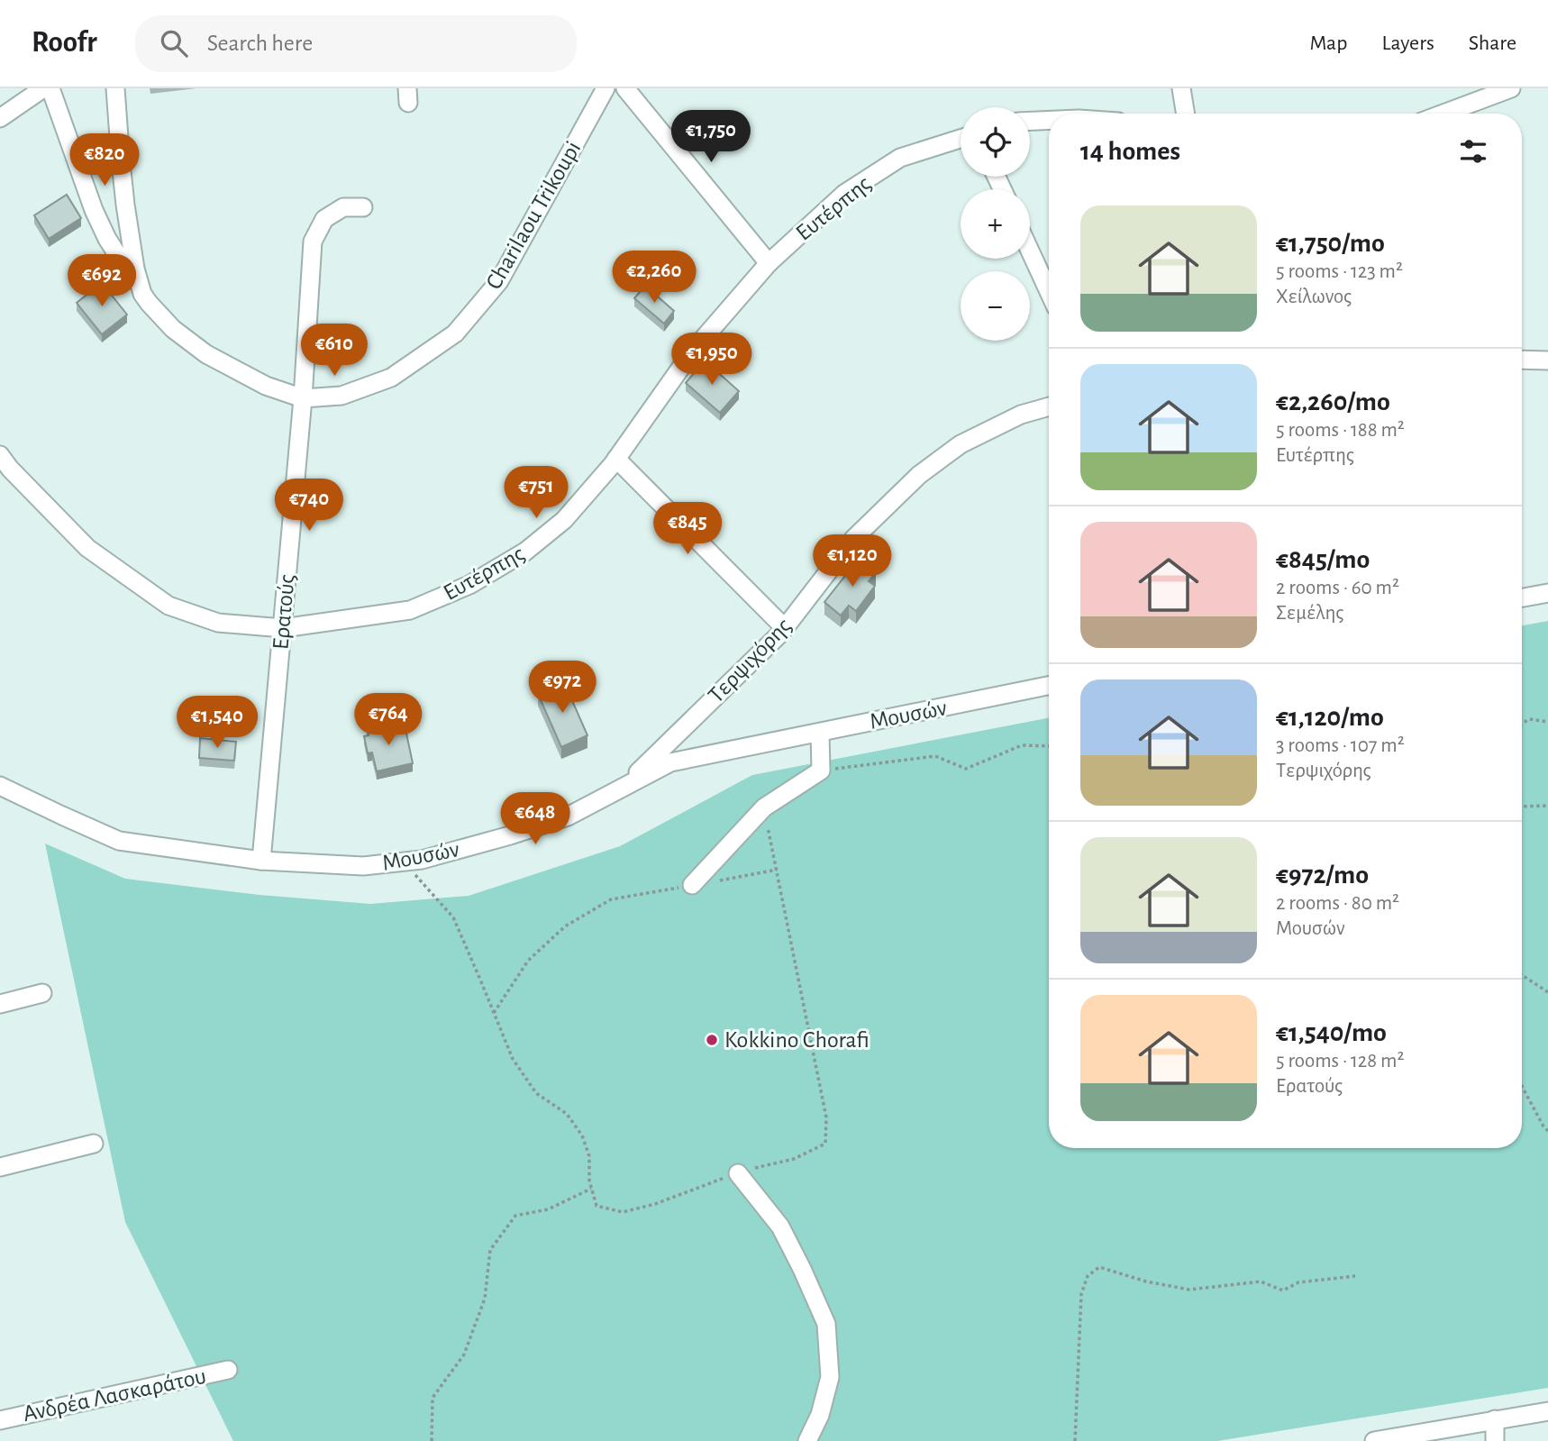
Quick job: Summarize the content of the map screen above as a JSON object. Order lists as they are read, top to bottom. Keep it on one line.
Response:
{"streets":{"street":["Ευτέρπης","Charilaou Trikoupi","Ερατούς","Τερψιχόρης","Μουσών","Ανδρέα Λασκαράτου"]},"crossings":[["Ευτέρπης","Ερατούς"],["Charilaou Trikoupi","Ερατούς"],["Ερατούς","Μουσών"],["Τερψιχόρης","Μουσών"]],"places":["Kokkino Chorafi"],"page":{"header":"Roofr","search":"Search here","nav":["Map","Layers","Share"],"map_buttons":["+","−"],"price":["€1,750","€820","€2,260","€692","€610","€1,950","€751","€740","€845","€1,120","€972","€764","€1,540","€648"],"heading":"14 homes","list":[{"name":"€1,750/mo","note":"5 rooms · 123 m² · Χείλωνος"},{"name":"€2,260/mo","note":"5 rooms · 188 m² · Ευτέρπης"},{"name":"€845/mo","note":"2 rooms · 60 m² · Σεμέλης"},{"name":"€1,120/mo","note":"3 rooms · 107 m² · Τερψιχόρης"},{"name":"€972/mo","note":"2 rooms · 80 m² · Μουσών"},{"name":"€1,540/mo","note":"5 rooms · 128 m² · Ερατούς"}]}}
